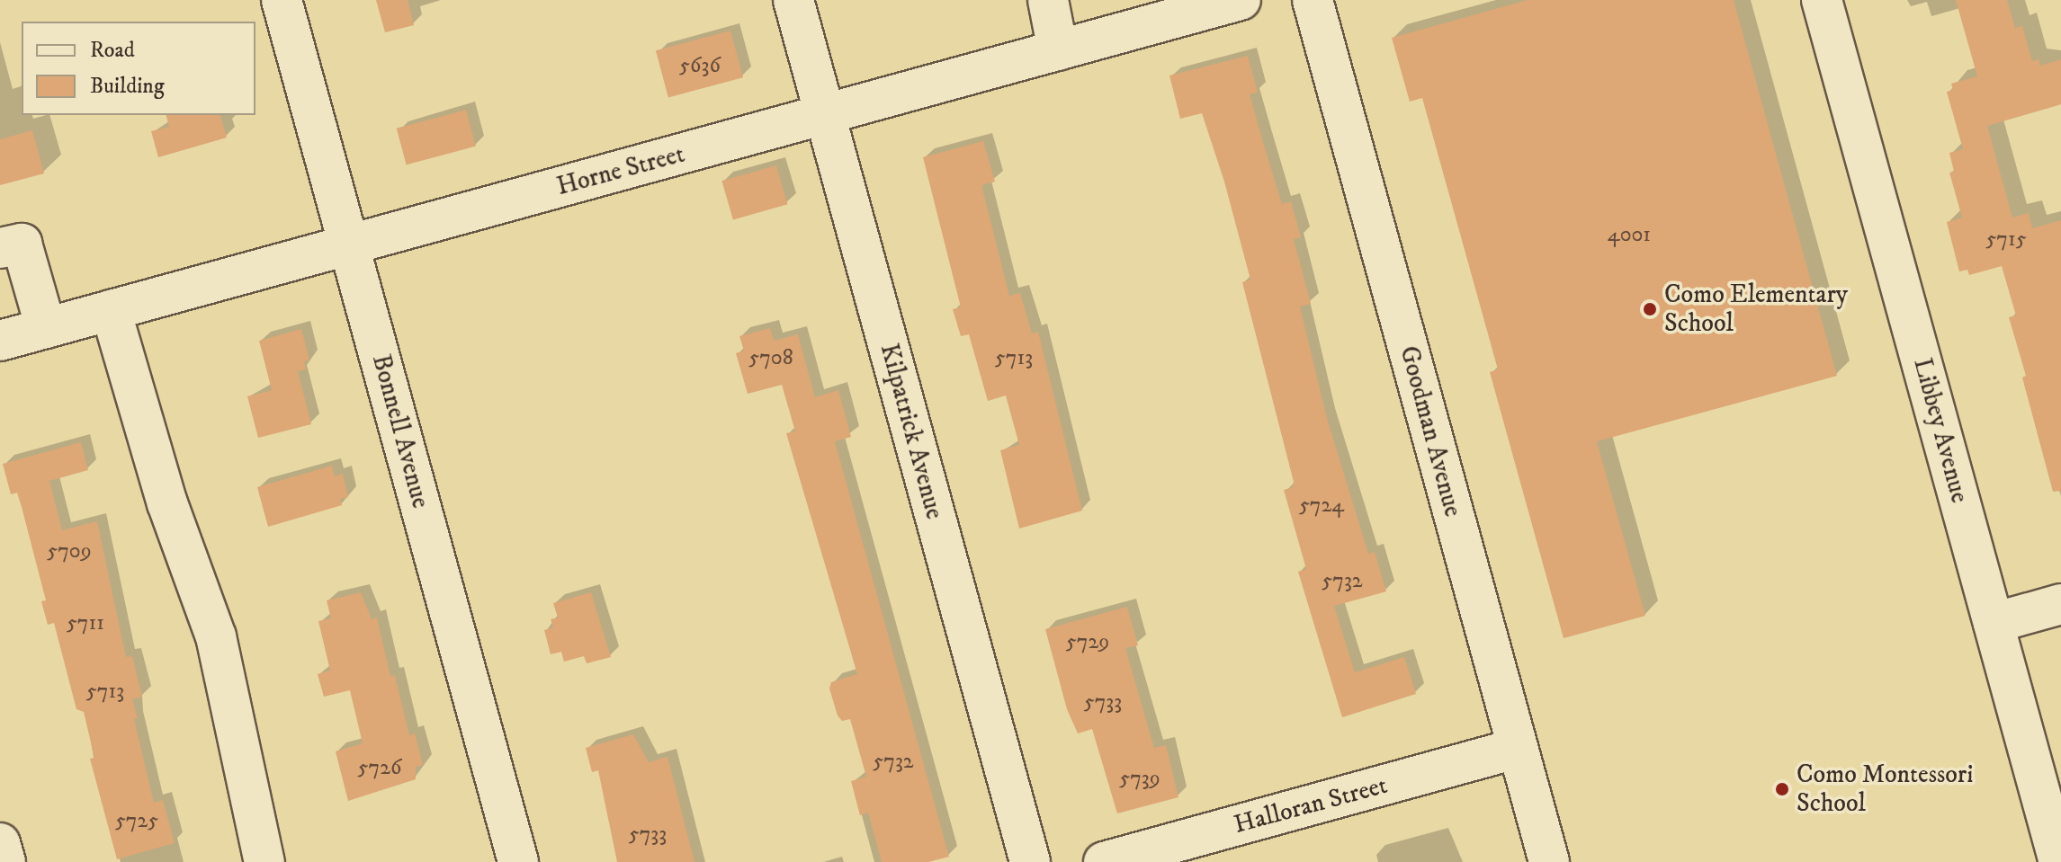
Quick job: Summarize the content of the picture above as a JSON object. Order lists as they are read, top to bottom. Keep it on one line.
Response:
{"streets":{"street":["Horne Street","Libbey Avenue","Bonnell Avenue","Kilpatrick Avenue","Goodman Avenue","Halloran Street"]},"crossings":[["Horne Street","Bonnell Avenue"],["Horne Street","Kilpatrick Avenue"],["Goodman Avenue","Halloran Street"]],"places":["Como Elementary School","Como Montessori School"],"house_numbers":["5636","4001","5715","5708","5713","5724","5709","5732","5711","5729","5713","5733","5732","5726","5739","5725","5733"],"legend":["Road","Building"]}
